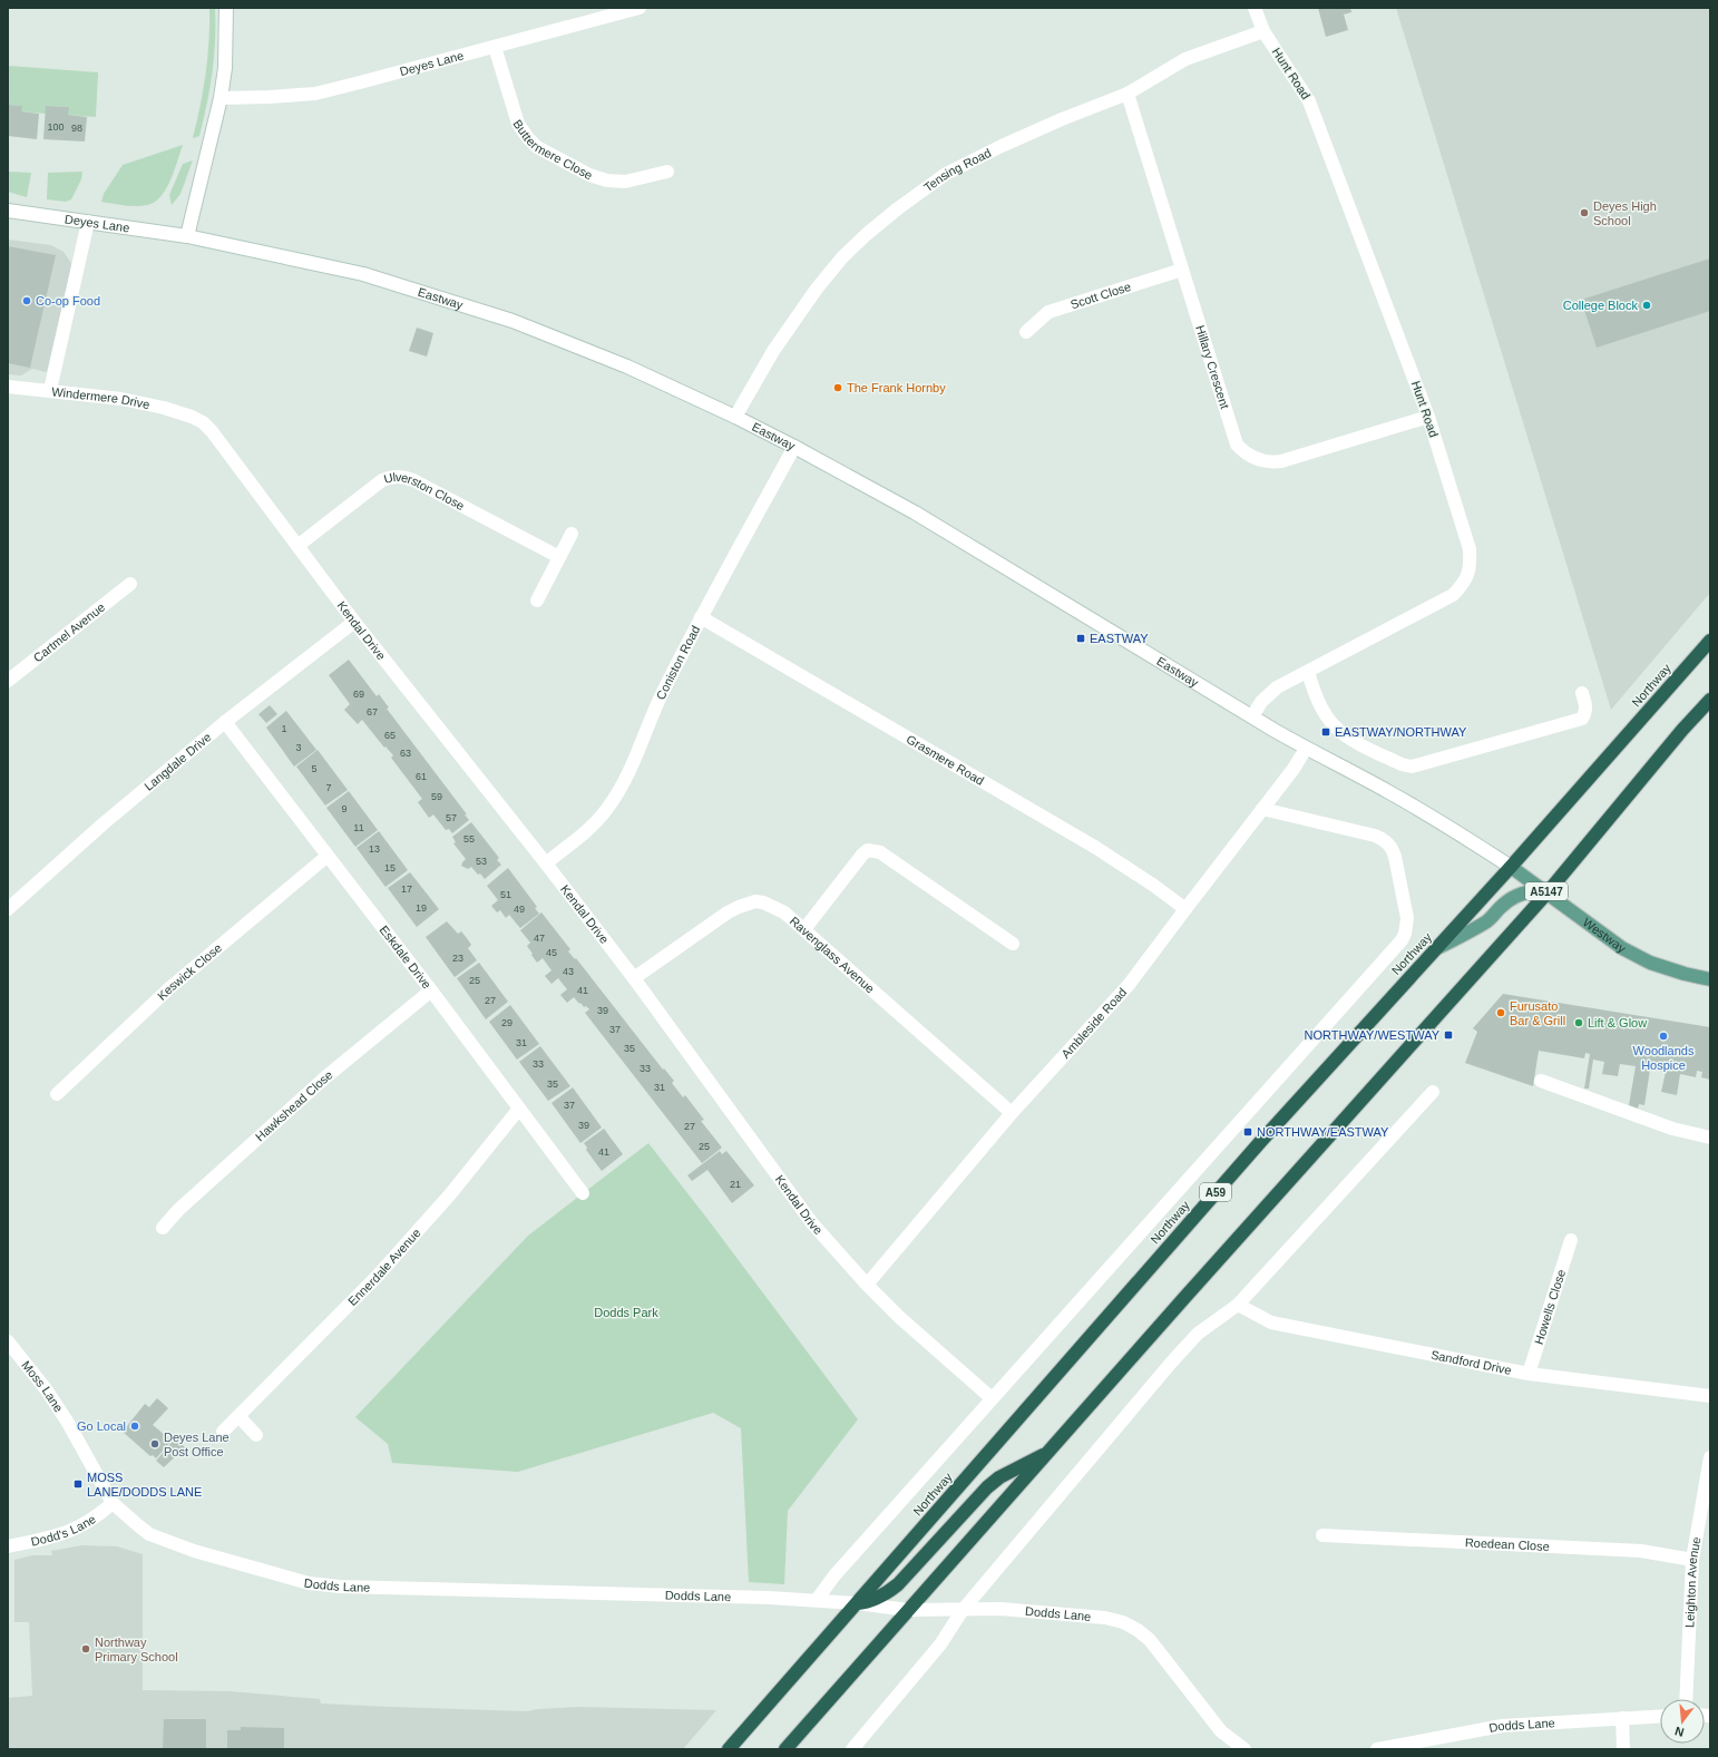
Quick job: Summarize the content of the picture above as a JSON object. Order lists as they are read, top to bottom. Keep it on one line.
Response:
{"streets":{"highway":["Northway","A59"],"main road":["A5147","Westway"],"street":["Deyes Lane","Hunt Road","Buttermere Close","Tensing Road","Scott Close","Eastway","Hillary Crescent","Windermere Drive","Ulverston Close","Kendal Drive","Cartmel Avenue","Coniston Road","Grasmere Road","Langdale Drive","Ravenglass Avenue","Eskdale Drive","Keswick Close","Ambleside Road","Hawkshead Close","Ennerdale Avenue","Howells Close","Sandford Drive","Moss Lane","Dodd's Lane","Roedean Close","Leighton Avenue","Dodds Lane"]},"crossings":[["Deyes Lane","Buttermere Close"],["Deyes Lane","Eastway"],["Hunt Road","Tensing Road"],["Hunt Road","Eastway"],["Hunt Road","Hillary Crescent"],["Tensing Road","Eastway"],["Tensing Road","Hillary Crescent"],["Scott Close","Hillary Crescent"],["Eastway","Coniston Road"],["Eastway","Northway"],["Eastway","Westway"],["Eastway","Ambleside Road"],["Windermere Drive","Kendal Drive"],["Ulverston Close","Kendal Drive"],["Kendal Drive","Coniston Road"],["Kendal Drive","Northway"],["Kendal Drive","Langdale Drive"],["Kendal Drive","Ravenglass Avenue"],["Kendal Drive","Ambleside Road"],["Coniston Road","Grasmere Road"],["Northway","Westway"],["Northway","Ambleside Road"],["Northway","Dodds Lane"],["Grasmere Road","Ambleside Road"],["Langdale Drive","Eskdale Drive"],["Ravenglass Avenue","Ambleside Road"],["Eskdale Drive","Keswick Close"],["Eskdale Drive","Hawkshead Close"],["Eskdale Drive","Ennerdale Avenue"],["Howells Close","Sandford Drive"],["Moss Lane","Dodd's Lane"],["Moss Lane","Dodds Lane"],["Dodd's Lane","Dodds Lane"],["Roedean Close","Leighton Avenue"]],"parks":["Dodds Park"],"places":{"other":["Deyes High School","Co-op Food","College Block","The Frank Hornby","Furusato Bar & Grill","Lift & Glow","Woodlands Hospice","Go Local","Deyes Lane Post Office","Northway Primary School"],"transit":["EASTWAY","EASTWAY/NORTHWAY","NORTHWAY/WESTWAY","NORTHWAY/EASTWAY","MOSS LANE/DODDS LANE"]},"house_numbers":["100","98","69","67","1","65","3","63","5","61","7","59","9","57","11","55","13","53","15","17","51","19","49","47","45","23","43","25","41","27","39","29","37","31","35","33","33","35","31","37","39","27","25","41","21"],"north":"bottom"}
